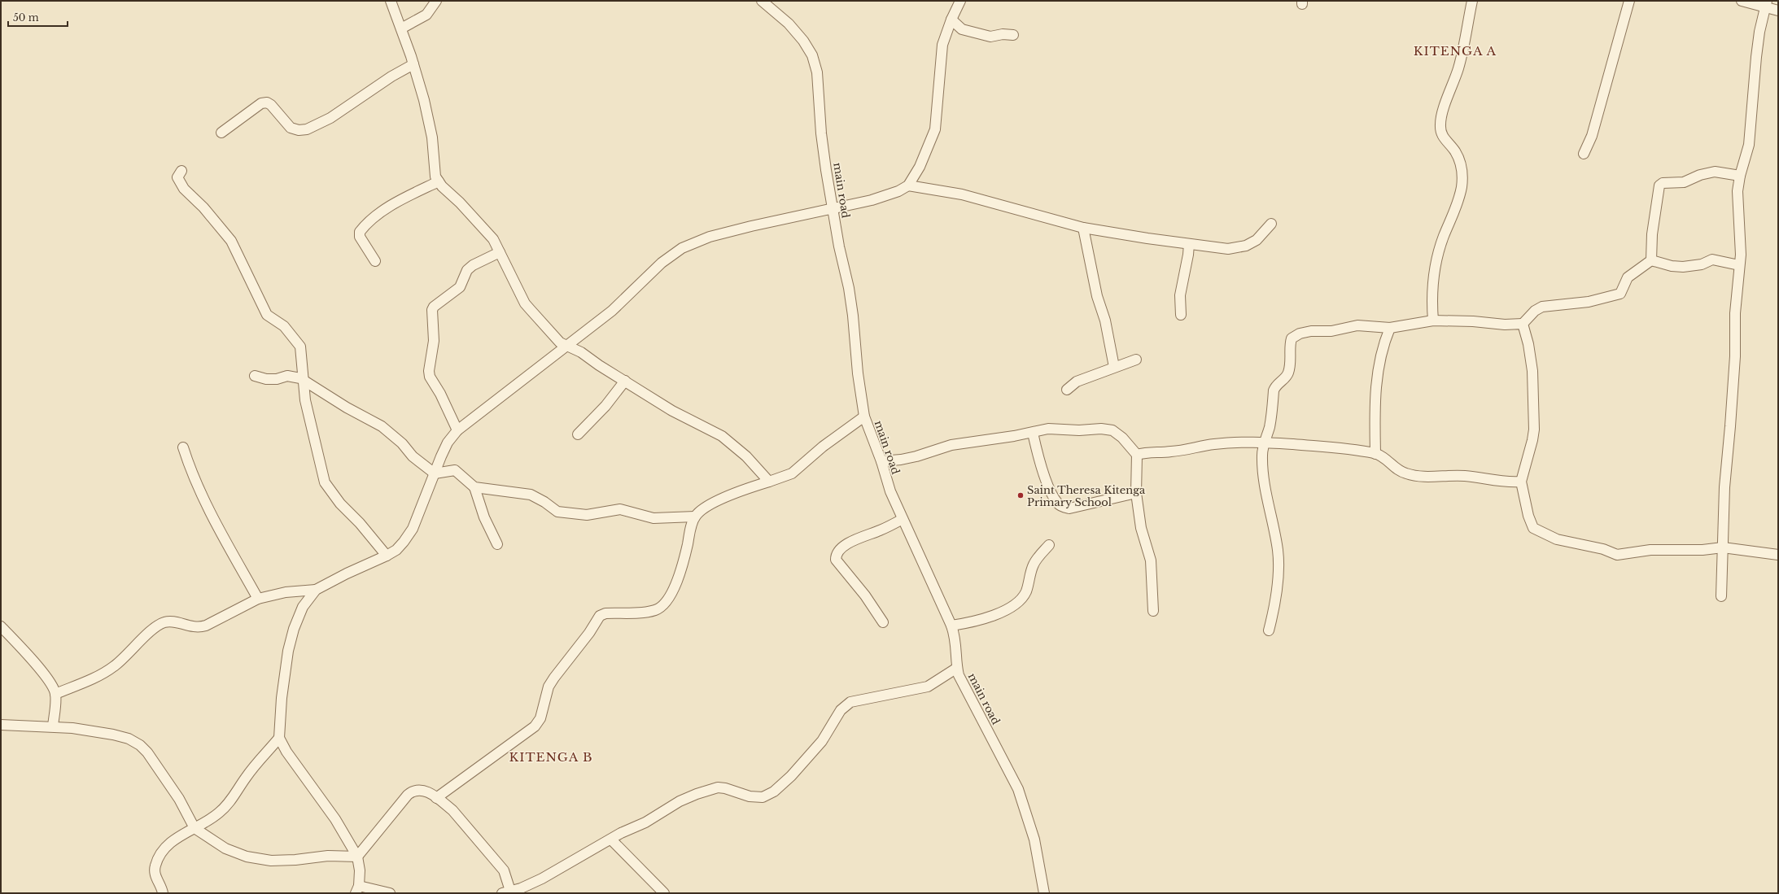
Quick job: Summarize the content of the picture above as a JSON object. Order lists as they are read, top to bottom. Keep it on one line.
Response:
{"streets":{"street":["main road"]},"districts":["KITENGA A","KITENGA B"],"places":["Saint Theresa Kitenga Primary School"],"scale_bar":"50 m"}
